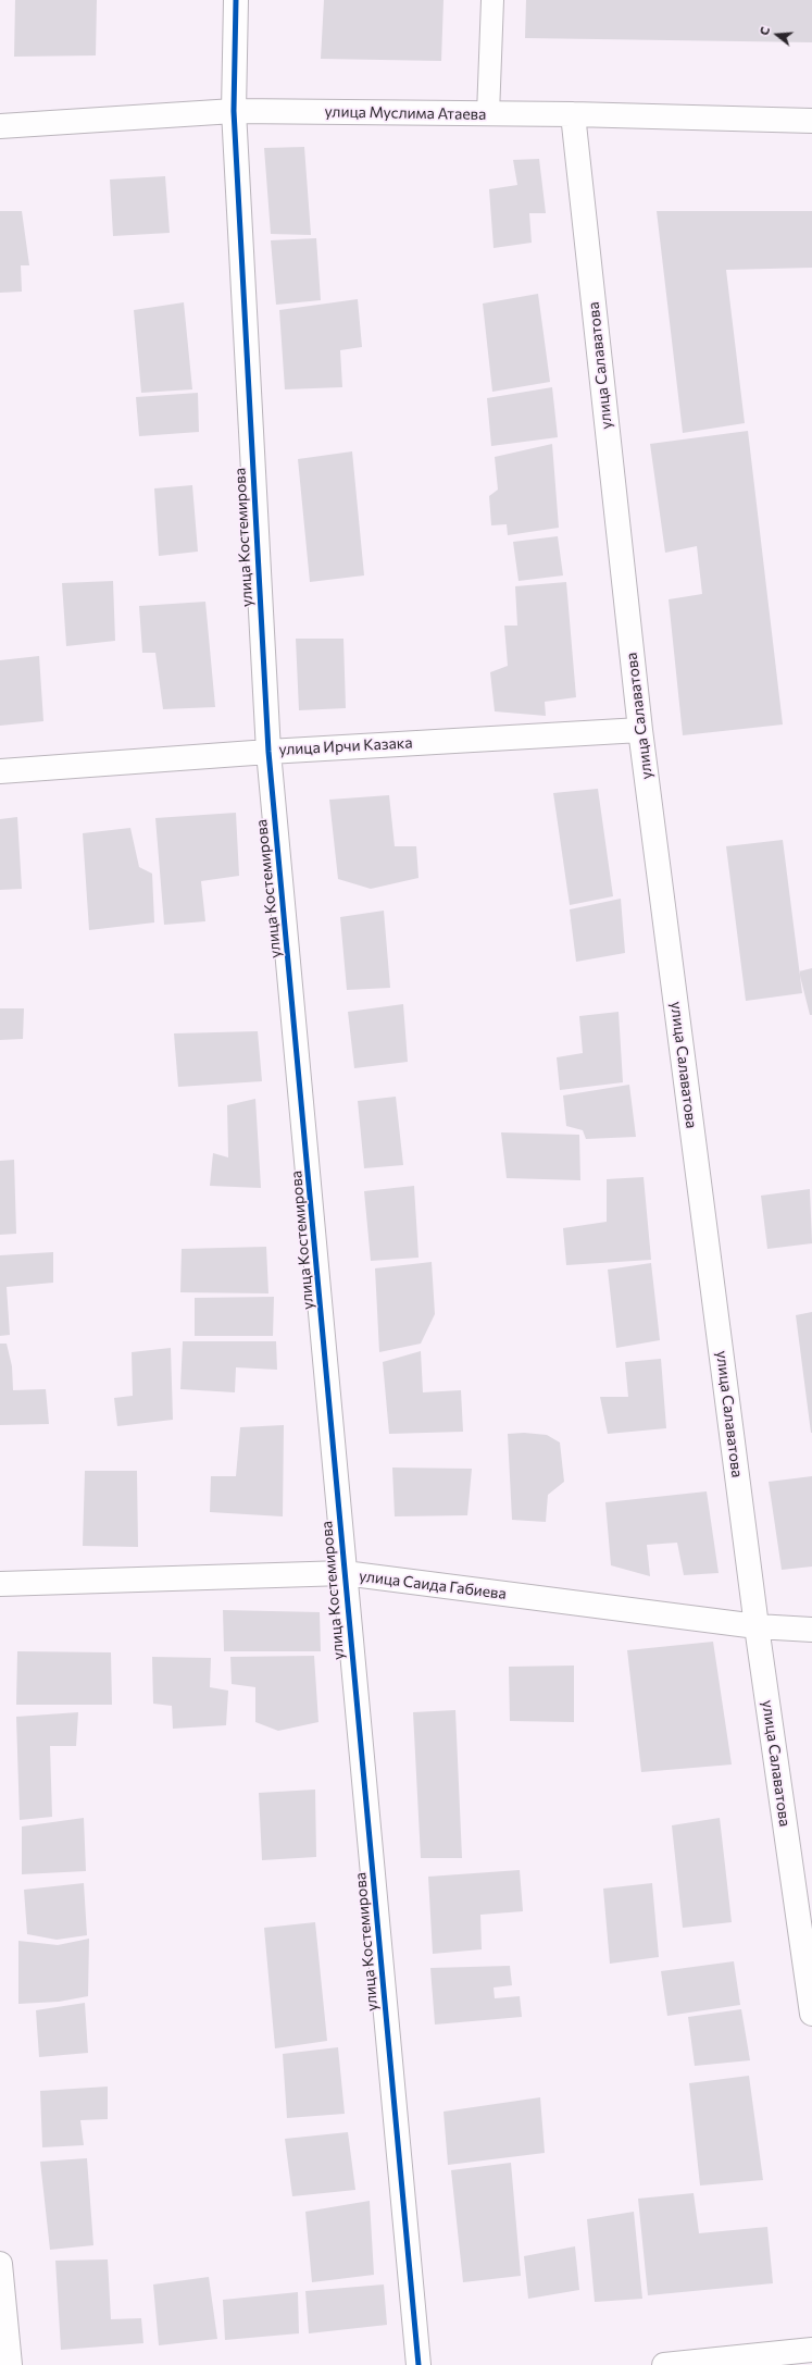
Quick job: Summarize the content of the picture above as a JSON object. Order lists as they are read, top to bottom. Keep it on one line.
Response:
{"streets":{"street":["улица Муслима Атаева","улица Салаватова","улица Костемирова","улица Ирчи Казака","улица Саида Габиева"]},"crossings":[["улица Муслима Атаева","улица Салаватова"],["улица Муслима Атаева","улица Костемирова"],["улица Салаватова","улица Ирчи Казака"],["улица Салаватова","улица Саида Габиева"],["улица Костемирова","улица Ирчи Казака"],["улица Костемирова","улица Саида Габиева"]],"north":"left"}
